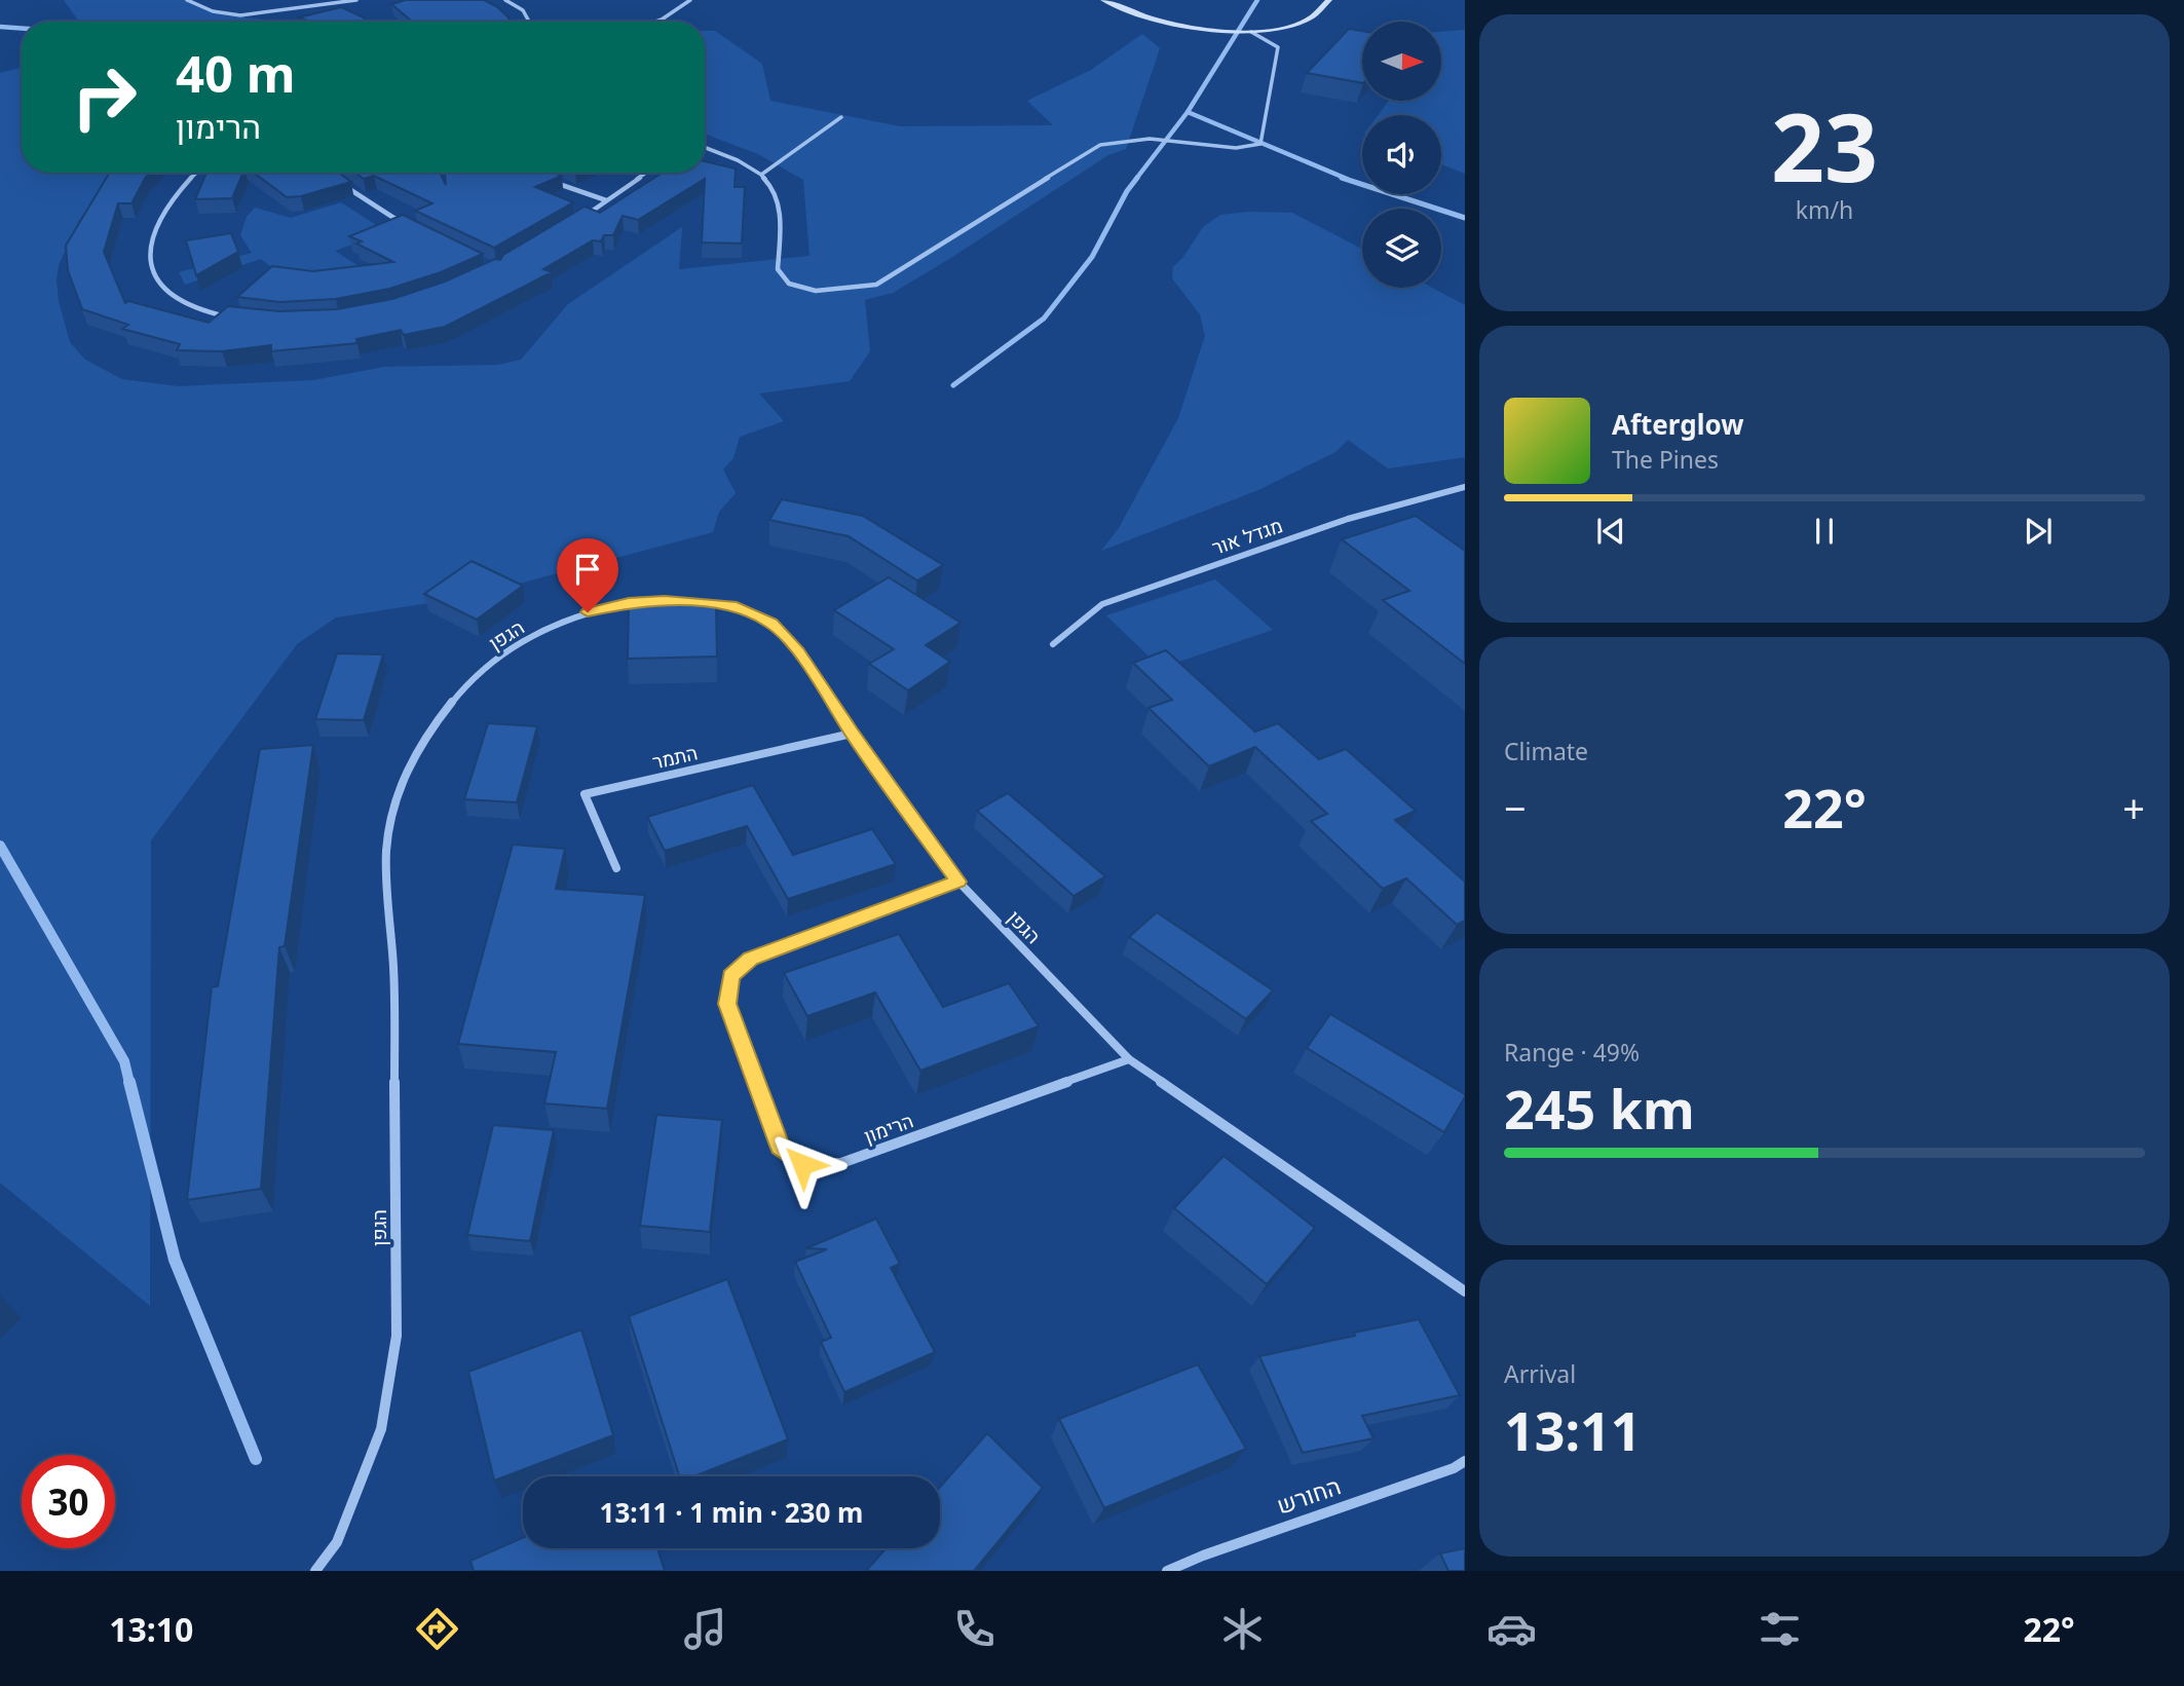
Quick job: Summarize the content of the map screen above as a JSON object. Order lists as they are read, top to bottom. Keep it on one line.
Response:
{"streets":{"street":["מגדל אור","הגפן","התמר","הרימון","החורש"]},"crossings":[["הגפן","התמר"],["הגפן","הרימון"]],"north":"right","page":{"tile":[["23","km/h"],"Climate",["Range · 49%","245 km"],["Arrival","13:11"]],"turn":["40 m","הרימון"],"song":["Afterglow","The Pines"],"heat":["−","22°","+"],"limit":"30","trip":"13:11 · 1 min · 230 m","tabs":["13:10","22°"]}}
